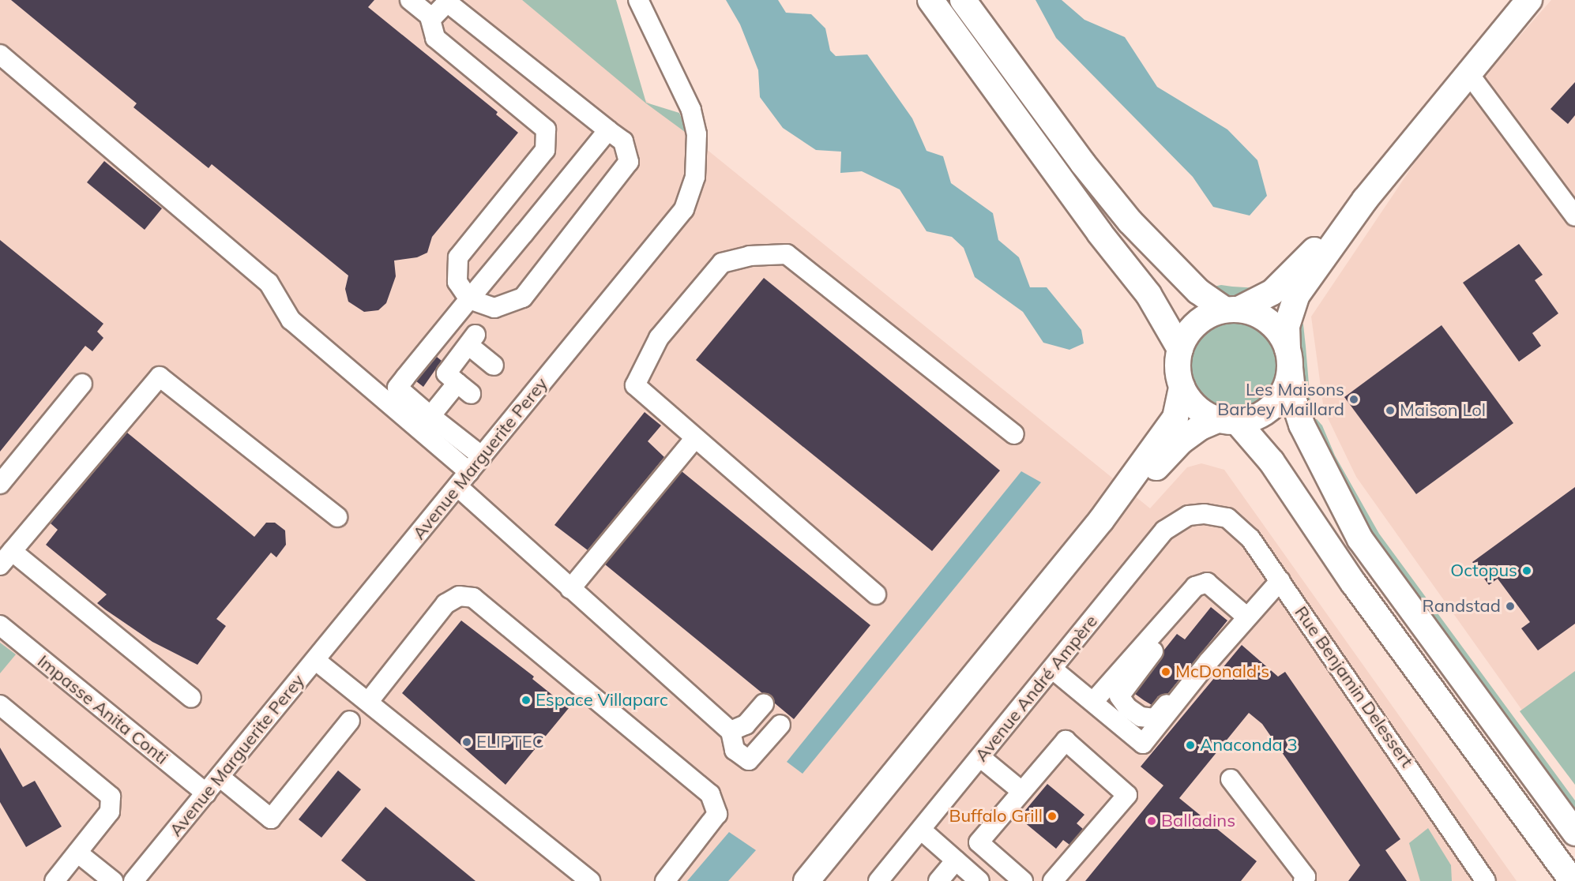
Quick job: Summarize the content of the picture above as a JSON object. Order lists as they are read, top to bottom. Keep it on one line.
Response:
{"streets":{"street":["Avenue Marguerite Perey","Rue Benjamin Delessert","Avenue André Ampère","Impasse Anita Conti"]},"crossings":[["Avenue Marguerite Perey","Impasse Anita Conti"],["Rue Benjamin Delessert","Avenue André Ampère"]],"places":["Les Maisons Barbey Maillard","Maison Lol","Octopus","Randstad","McDonald's","Espace Villaparc","ELIPTEC","Anaconda 3","Buffalo Grill","Balladins"]}
